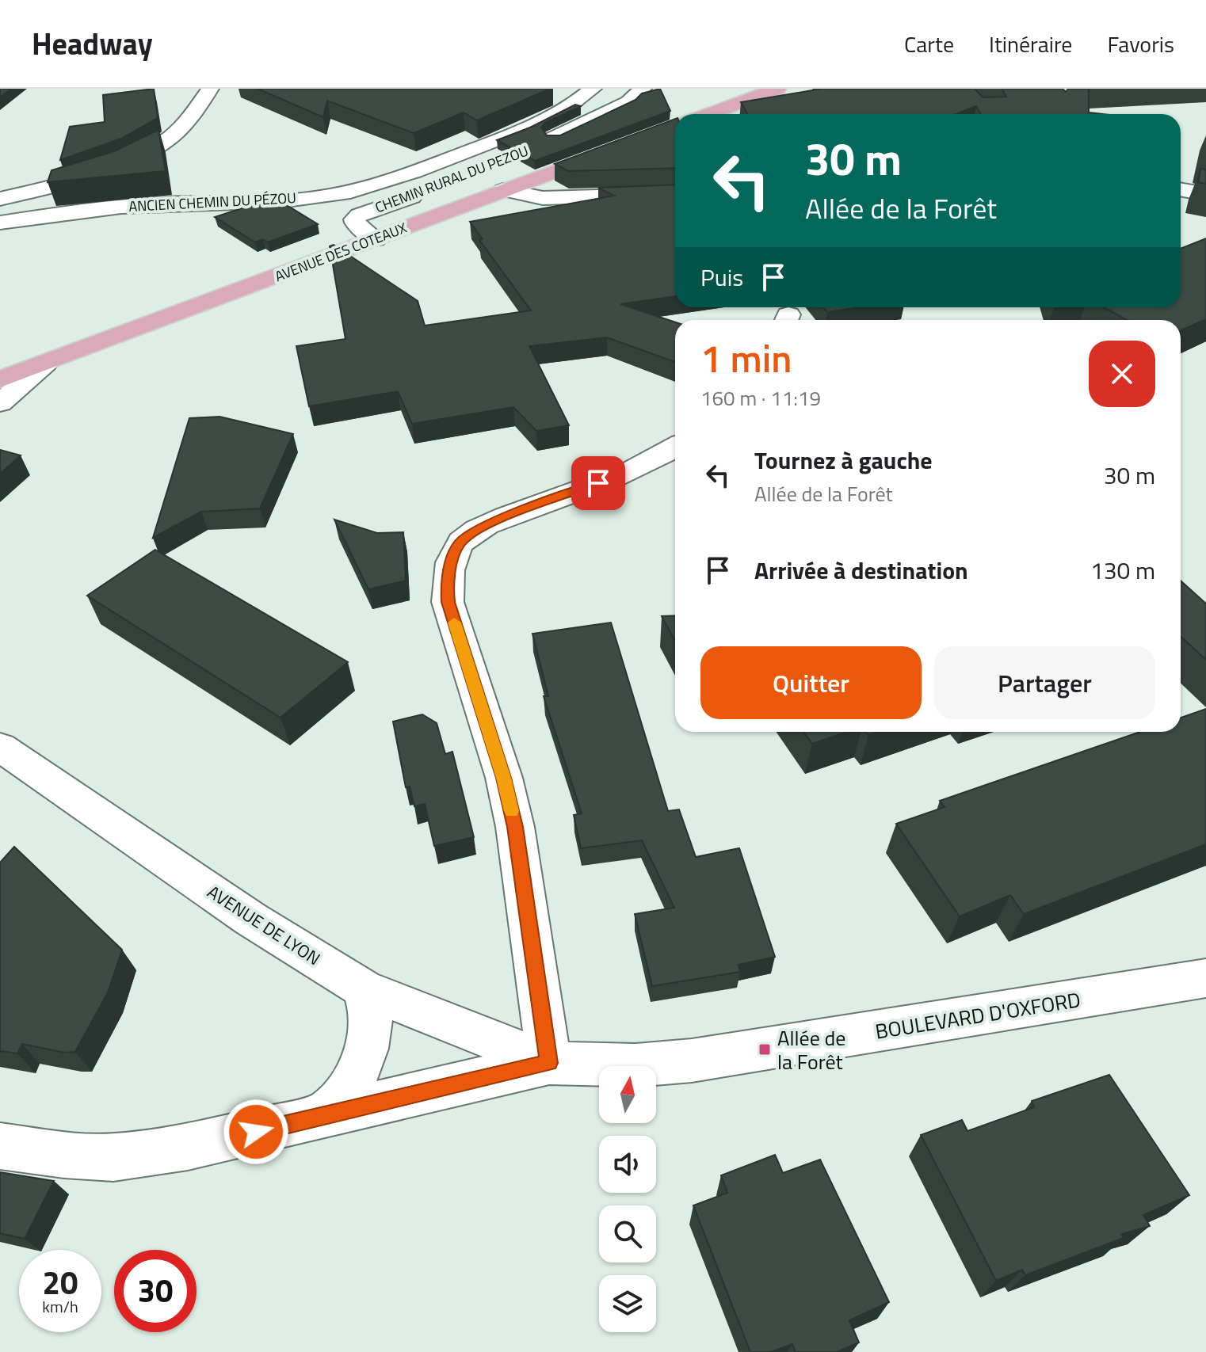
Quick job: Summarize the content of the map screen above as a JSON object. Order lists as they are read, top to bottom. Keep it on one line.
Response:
{"streets":{"main road":["AVENUE DES COTEAUX"],"street":["CHEMIN RURAL DU PEZOU","ANCIEN CHEMIN DU PÉZOU","AVENUE DE LYON","BOULEVARD D'OXFORD"]},"crossings":[["CHEMIN RURAL DU PEZOU","AVENUE DES COTEAUX"],["AVENUE DE LYON","BOULEVARD D'OXFORD"]],"places":{"transit":["Allée de la Forêt"]},"north":"top","page":{"header":"Headway","nav":["Carte","Itinéraire","Favoris"],"turn":["30 m","Allée de la Forêt"],"then":"Puis","heading":["1 min","160 m · 11:19"],"list":[{"name":"Tournez à gauche","note":"Allée de la Forêt","value":"30 m"},{"name":"Arrivée à destination","value":"130 m"}],"buttons":["Quitter","Partager"],"speed":"20 km/h","limit":"30"}}
